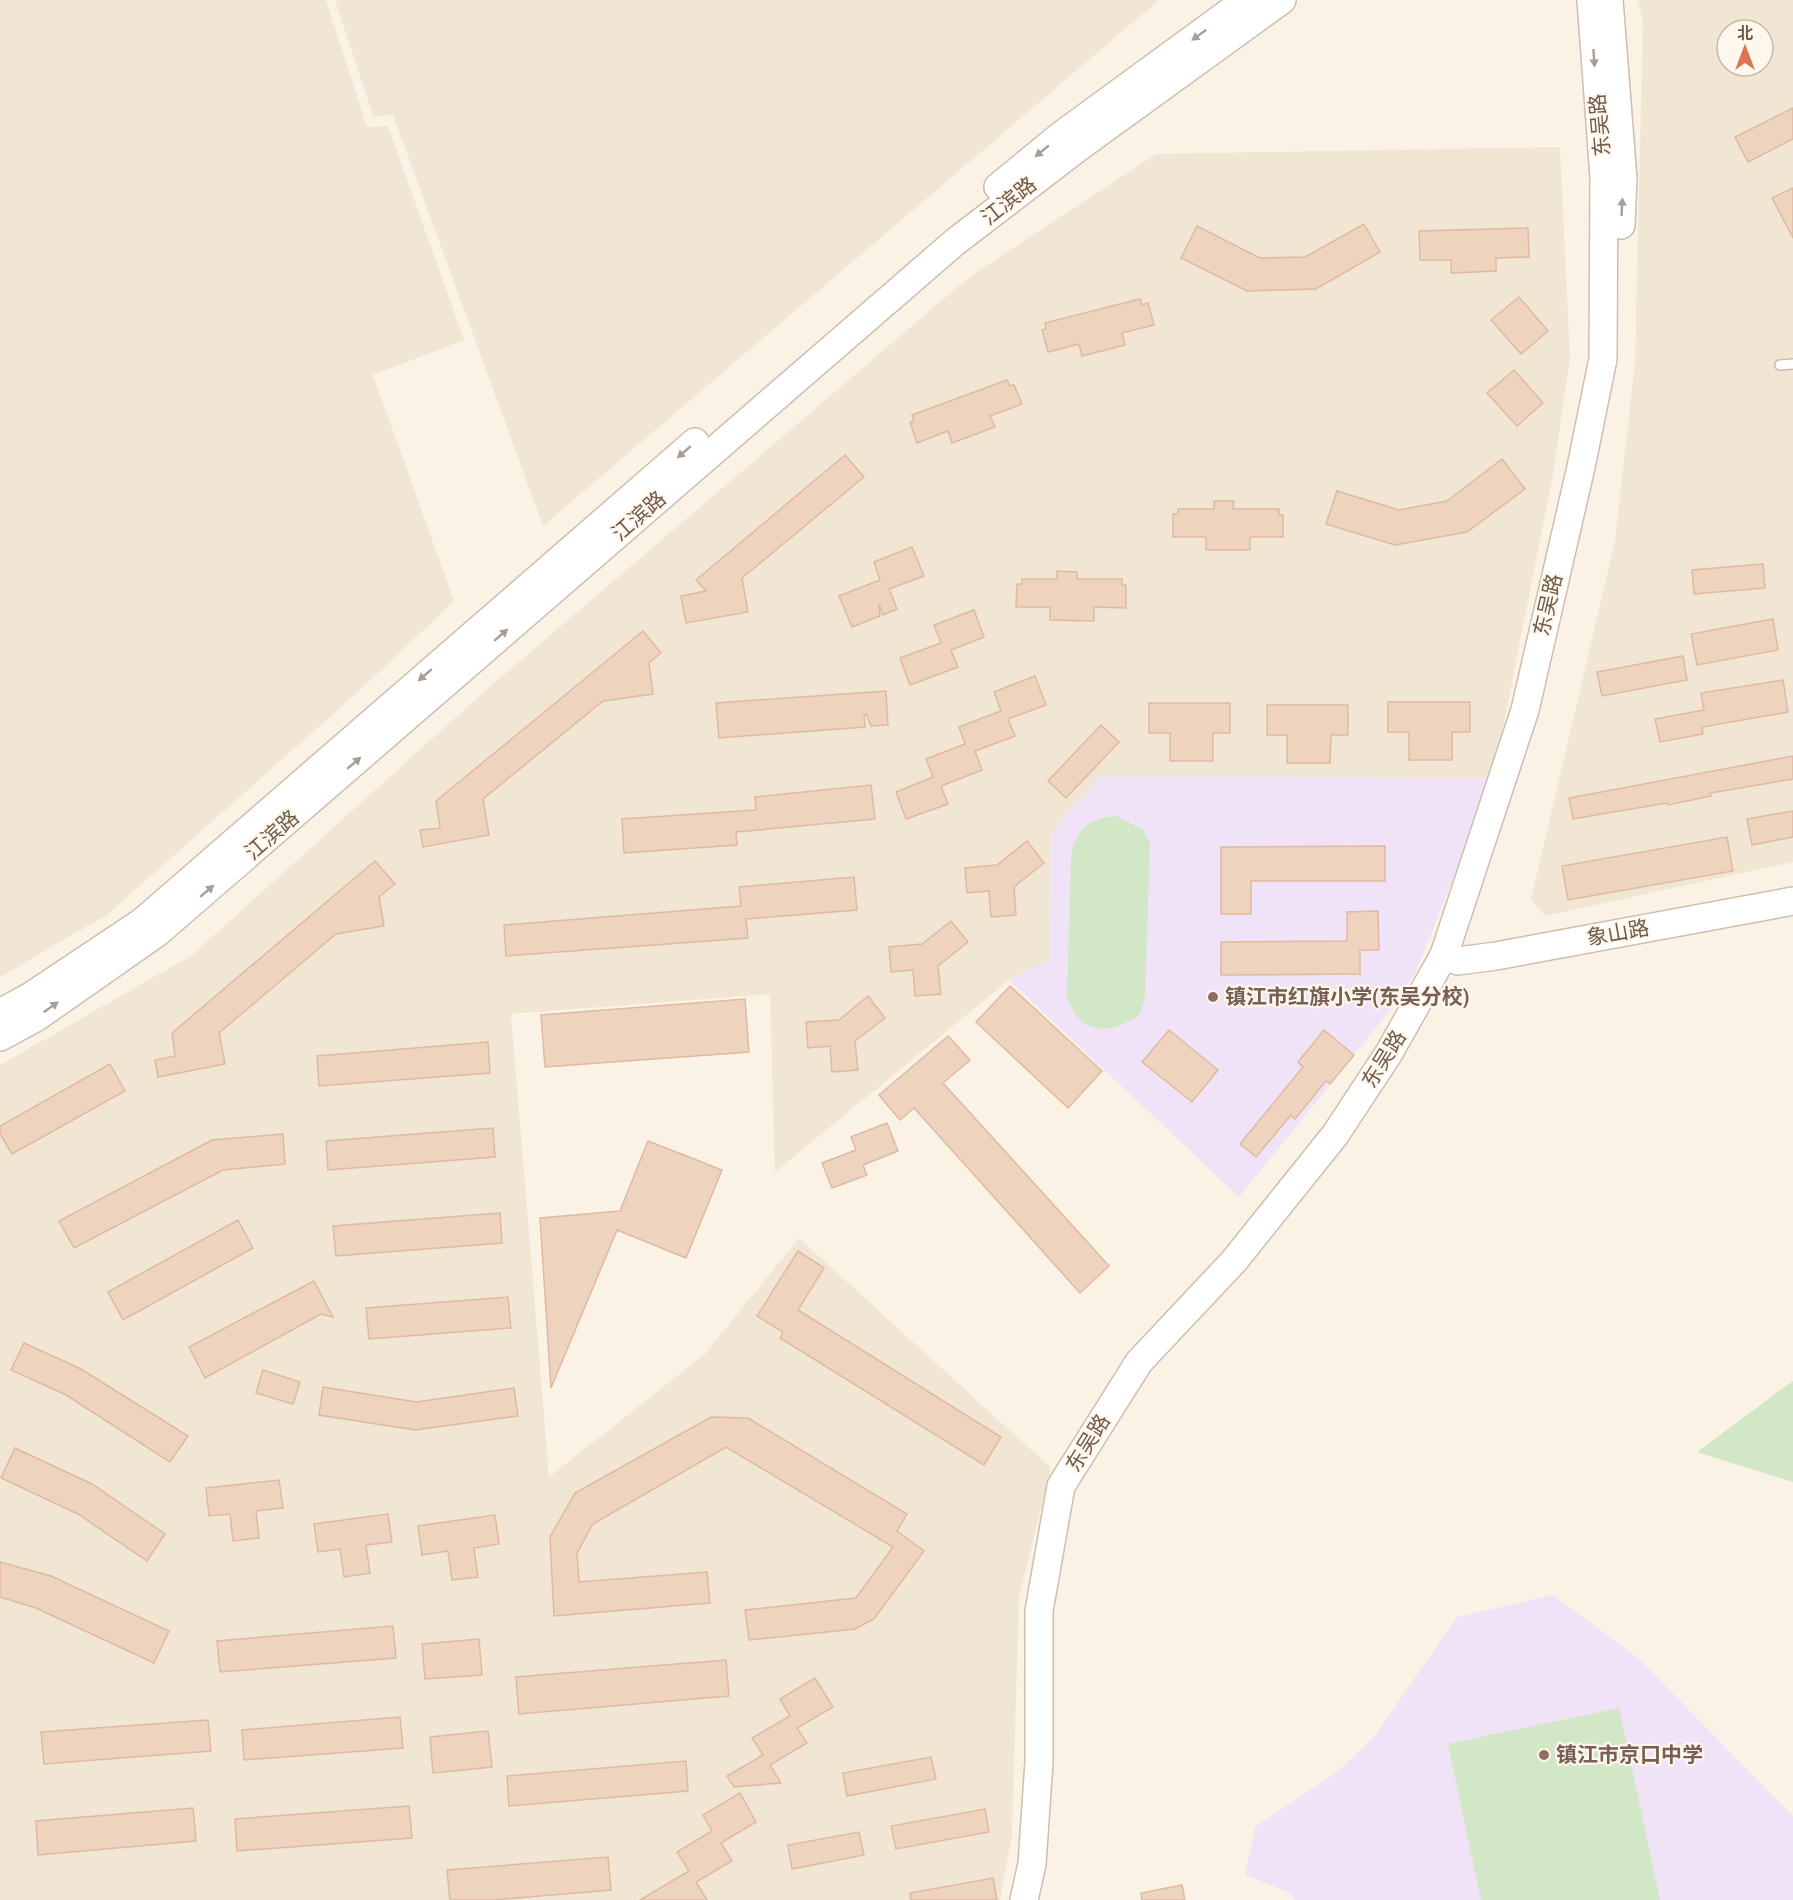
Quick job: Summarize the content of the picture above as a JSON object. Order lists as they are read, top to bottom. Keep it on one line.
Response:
{"streets":{"main road":["东吴路","江滨路","象山路"]},"crossings":[["东吴路","象山路"]],"places":["镇江市红旗小学(东吴分校)","镇江市京口中学"],"north":"top"}
